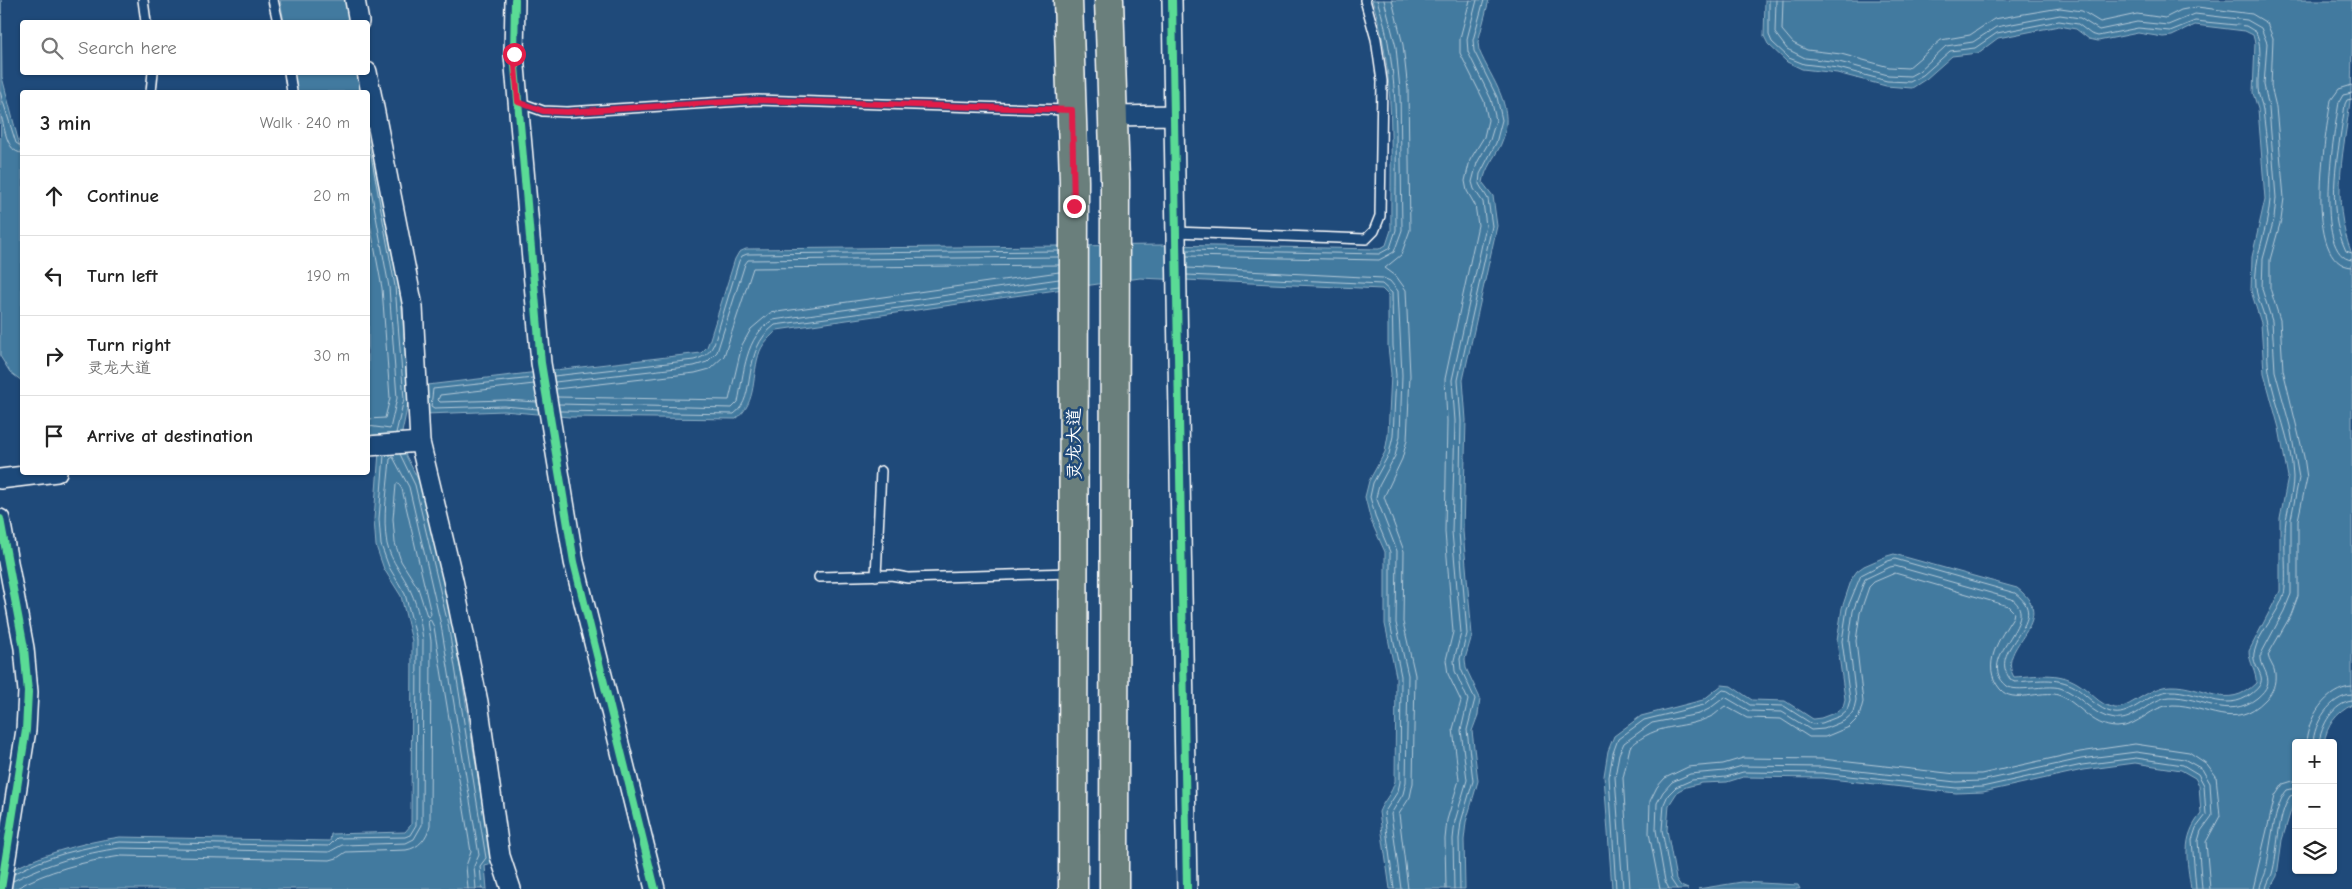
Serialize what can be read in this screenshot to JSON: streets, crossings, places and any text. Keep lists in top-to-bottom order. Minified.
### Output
{"streets":{"main road":["灵龙大道"]},"page":{"search":"Search here","heading":["3 min","Walk · 240 m"],"list":[["Continue","20 m"],["Turn left","190 m"],["Turn right","灵龙大道","30 m"],"Arrive at destination"],"map_buttons":["+","−"]}}
